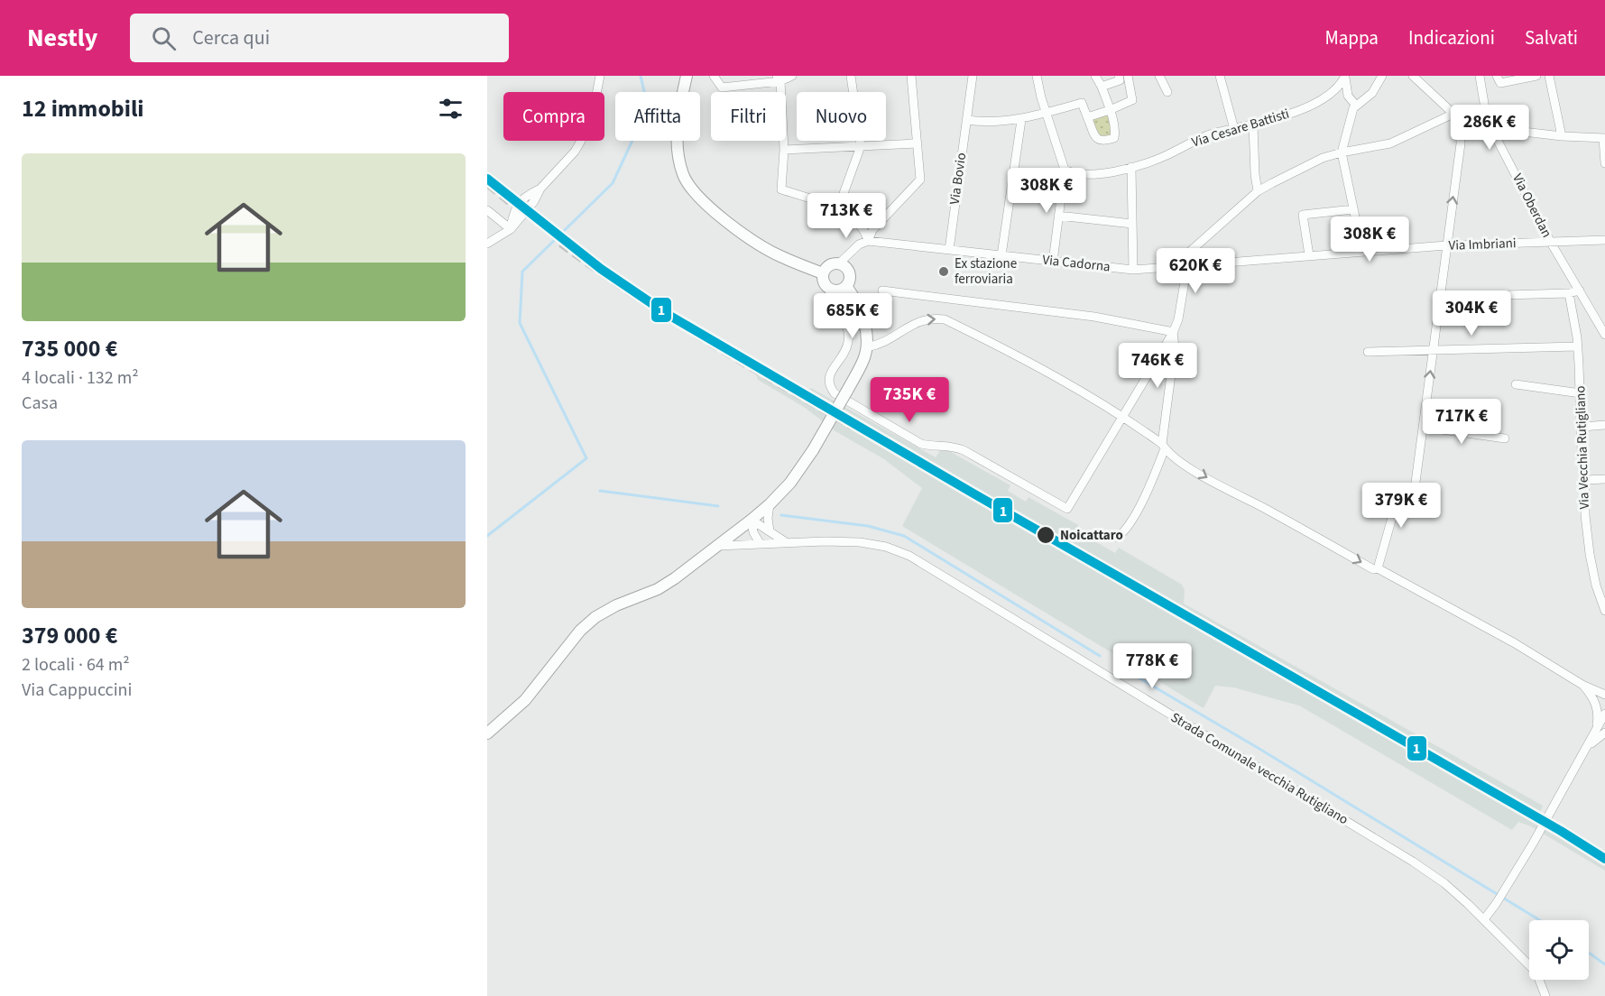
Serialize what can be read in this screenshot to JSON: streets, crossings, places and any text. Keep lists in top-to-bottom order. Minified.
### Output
{"streets":{"street":["Via Cesare Battisti","Via Bovio","Via Oberdan","Via Imbriani","Via Cadorna","Via Vecchia Rutigliano","Strada Comunale vecchia Rutigliano"]},"crossings":[["Via Bovio","Via Cadorna"],["Via Oberdan","Via Imbriani"],["Via Imbriani","Via Cadorna"]],"places":["Ex stazione ferroviaria","Noicattaro"],"lines":["transit line 1"],"page":{"header":"Nestly","search":"Cerca qui","nav":["Mappa","Indicazioni","Salvati"],"heading":"12 immobili","chip":["Compra","Affitta","Filtri","Nuovo"],"price":["286K €","308K €","713K €","308K €","620K €","304K €","685K €","746K €","735K €","717K €","379K €","778K €"],"list":[{"name":"735 000 €","note":"4 locali · 132 m² · Casa"},{"name":"379 000 €","note":"2 locali · 64 m² · Via Cappuccini"}]}}
